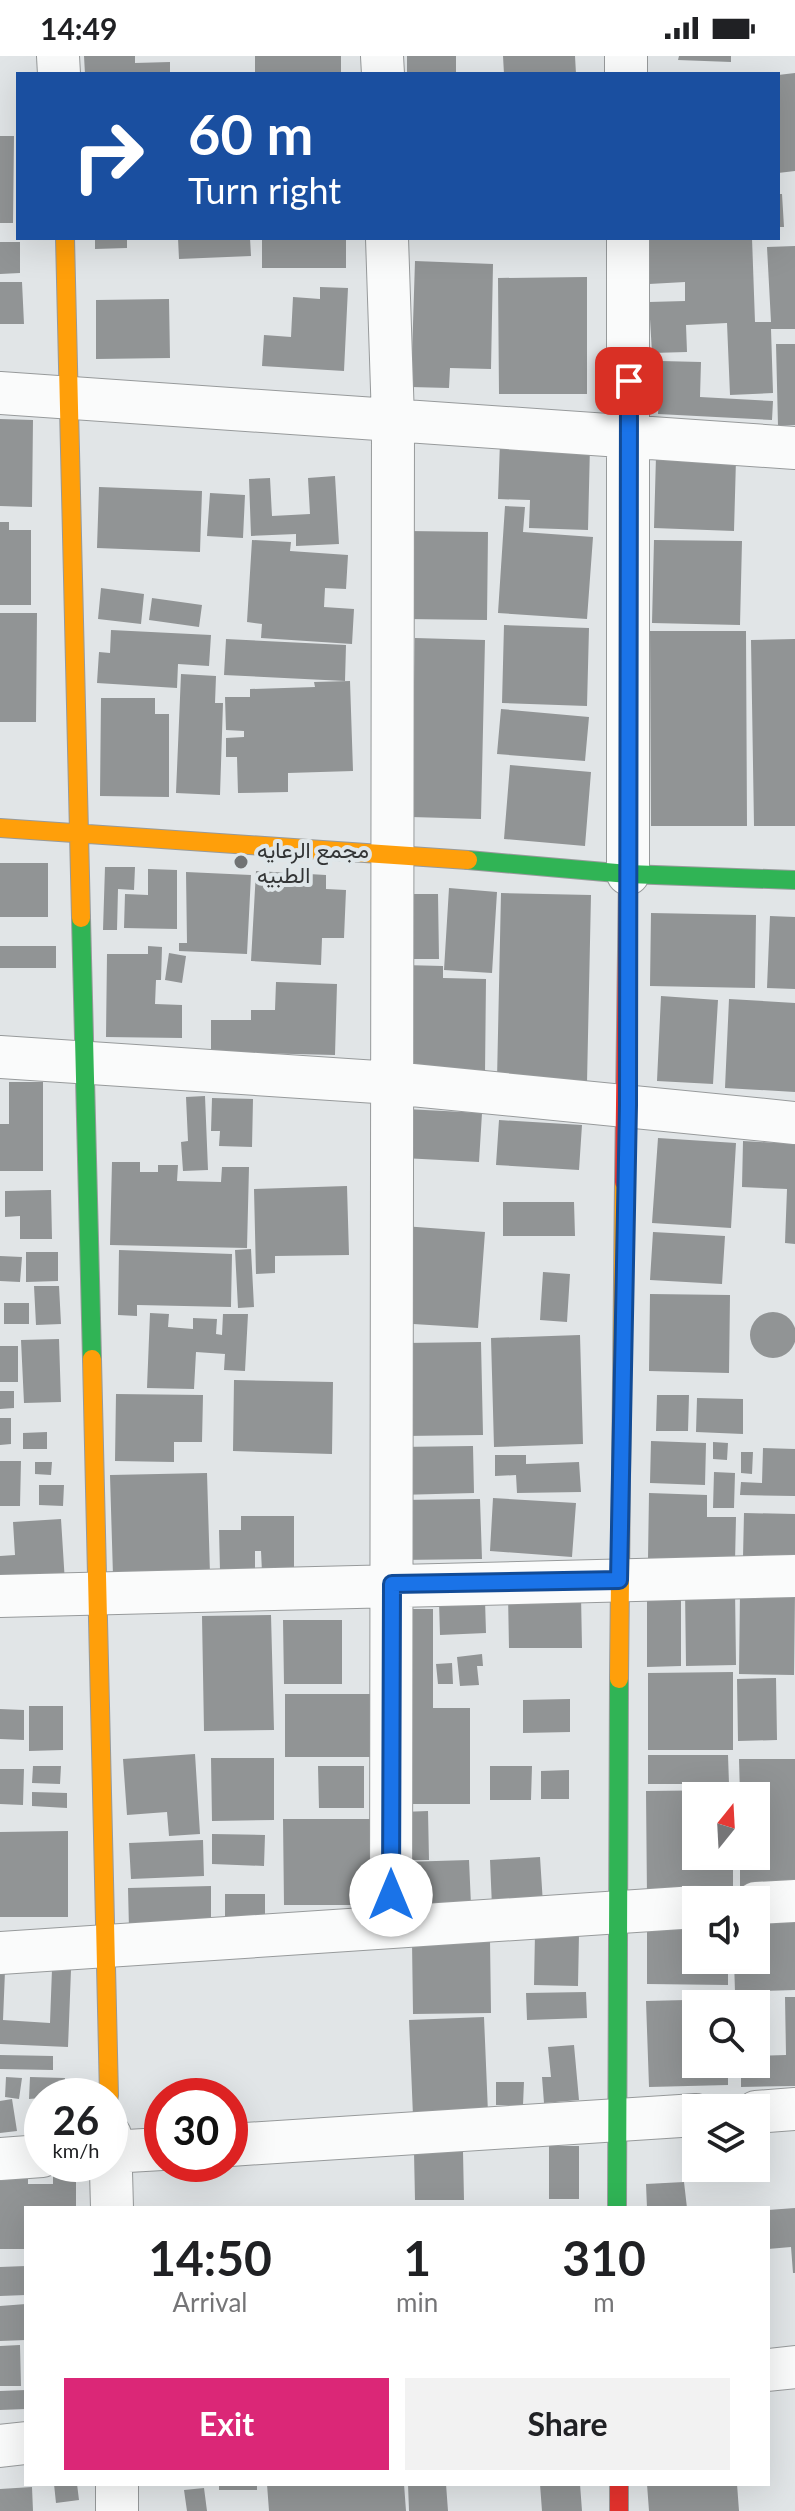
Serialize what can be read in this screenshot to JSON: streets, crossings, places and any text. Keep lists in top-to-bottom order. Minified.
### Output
{"places":["مجمع الرعايه الطبيه"],"north":"top","page":{"status":"14:49","turn":["60 m","Turn right"],"speed":"26 km/h","limit":"30","eta":["14:50","Arrival","1","min","310","m"],"buttons":["Exit","Share"]}}
